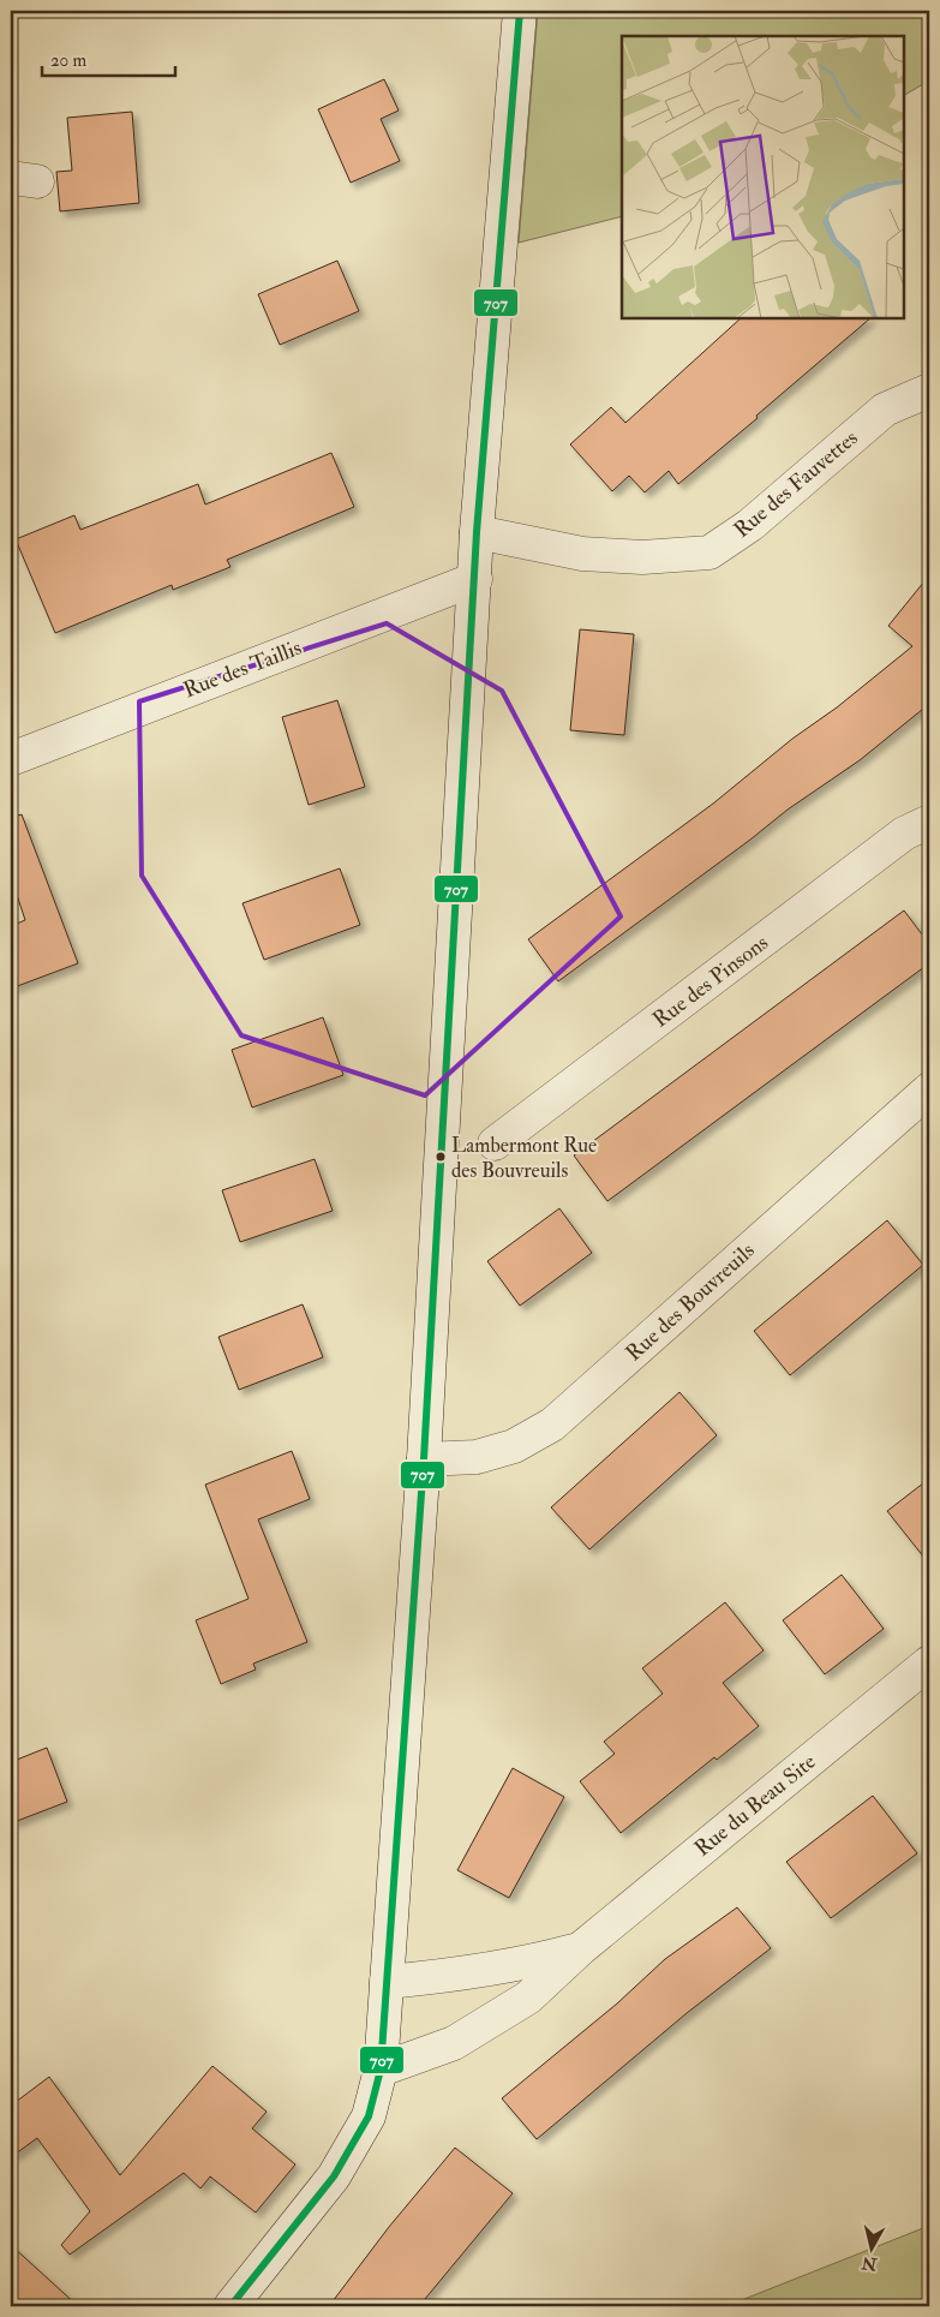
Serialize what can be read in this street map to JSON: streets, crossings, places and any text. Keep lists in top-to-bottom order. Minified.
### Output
{"streets":{"street":["Rue des Fauvettes","Rue des Taillis","Rue des Pinsons","Rue des Bouvreuils","Rue du Beau Site"]},"places":["Lambermont Rue des Bouvreuils"],"lines":["transit line 707"],"scale_bar":"20 m","north":"bottom"}
